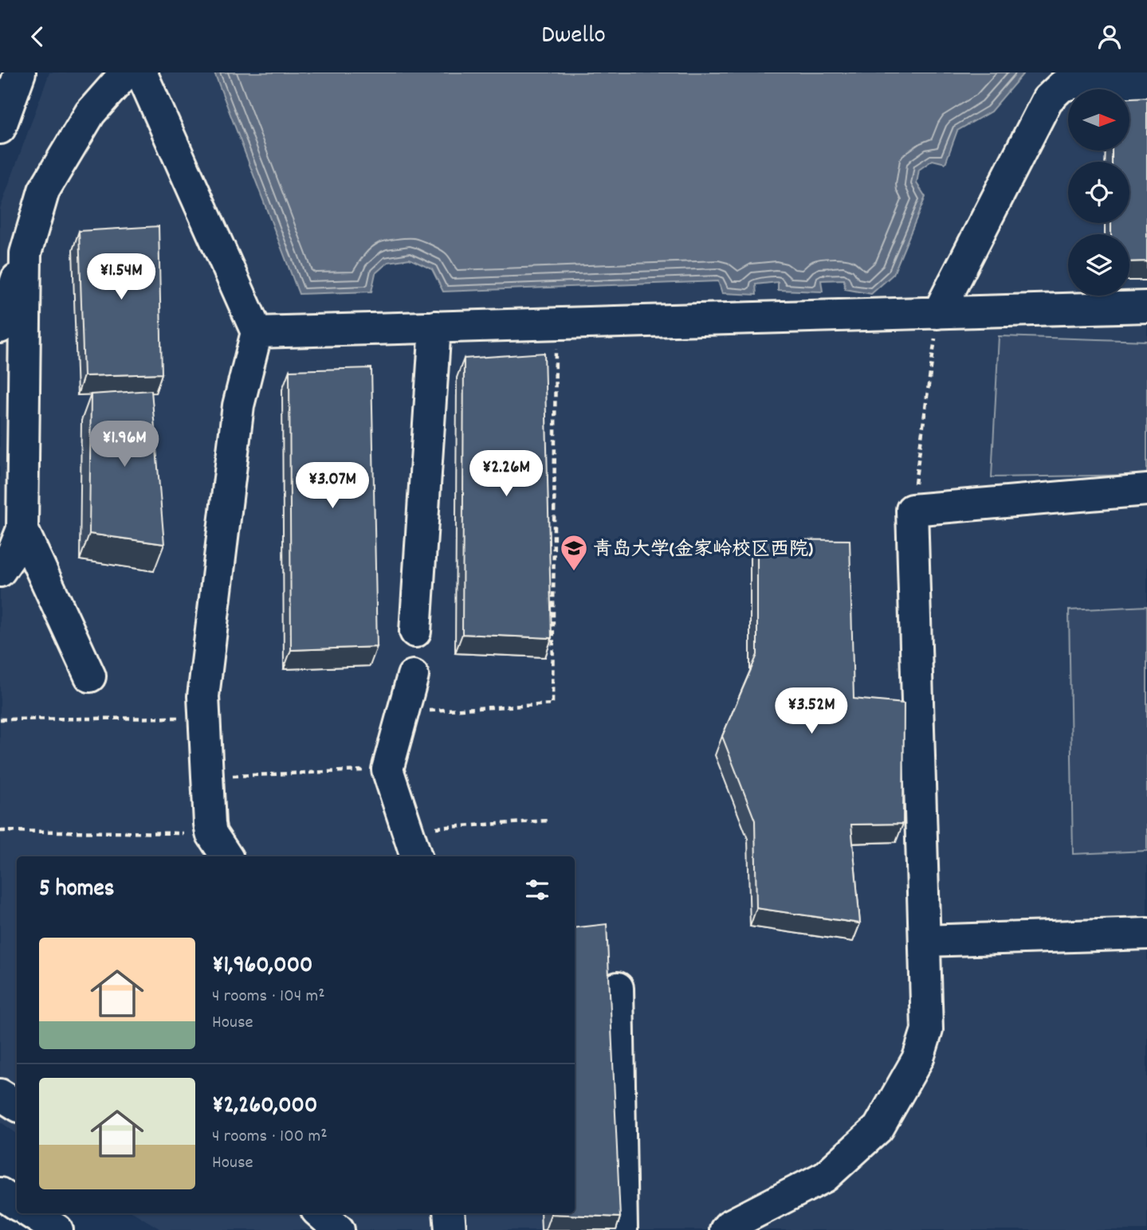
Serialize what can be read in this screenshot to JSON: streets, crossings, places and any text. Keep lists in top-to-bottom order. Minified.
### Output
{"places":{"school or university":["青岛大学(金家岭校区西院)"]},"north":"right","page":{"header":"Dwello","price":["¥1.54M","¥1.96M","¥2.26M","¥3.07M","¥3.52M"],"heading":"5 homes","list":[{"name":"¥1,960,000","note":"4 rooms · 104 m² · House"},{"name":"¥2,260,000","note":"4 rooms · 100 m² · House"}]}}
